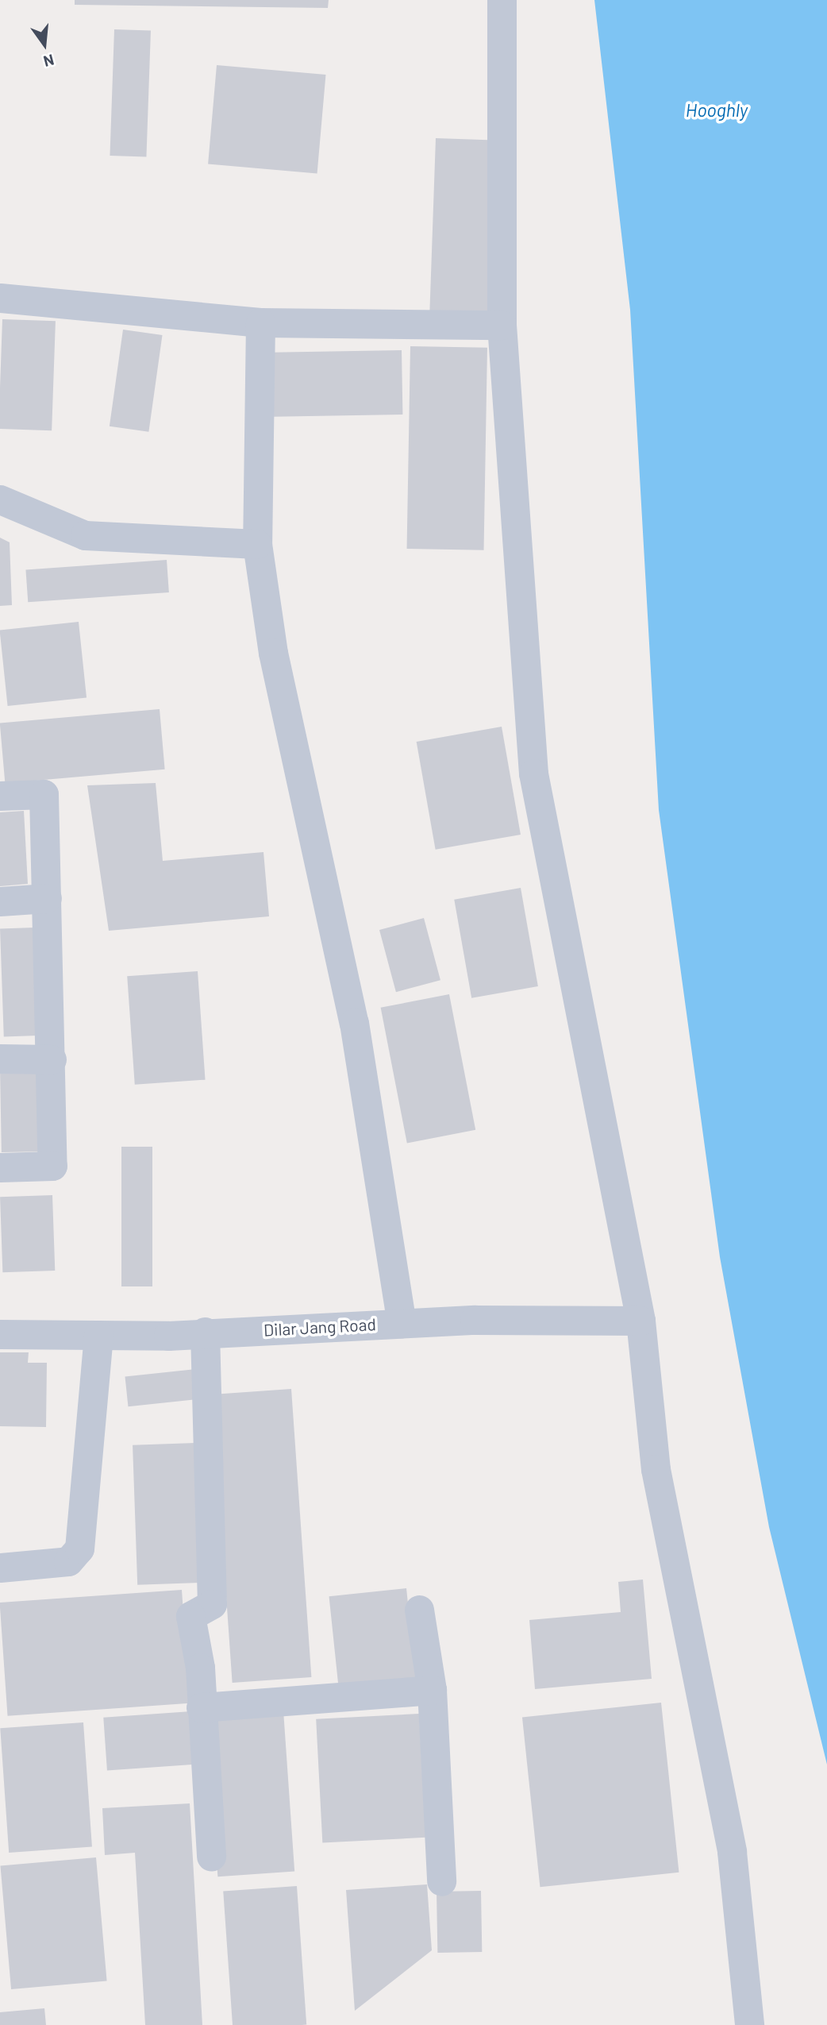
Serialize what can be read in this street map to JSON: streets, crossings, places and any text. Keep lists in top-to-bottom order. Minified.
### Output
{"streets":{"street":["Dilar Jang Road"]},"water":["Hooghly"],"north":"bottom"}
